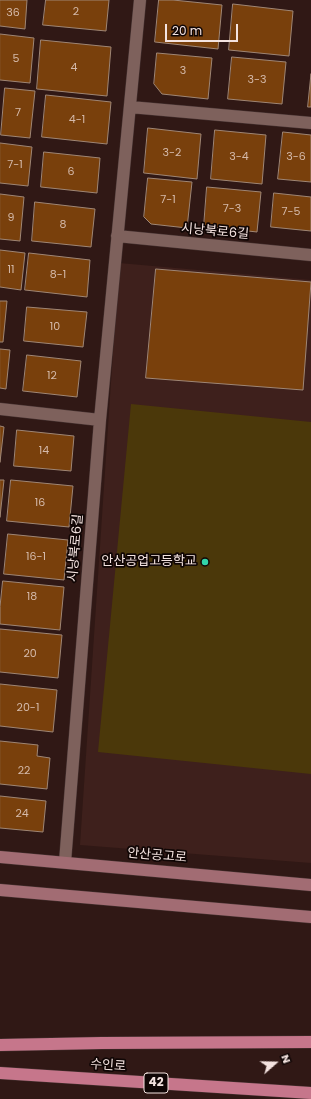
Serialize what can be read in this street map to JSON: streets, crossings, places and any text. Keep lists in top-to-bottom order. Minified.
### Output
{"streets":{"main road":["수인로","42"],"street":["시낭북로6길","안산공고로"]},"crossings":[["시낭북로6길","안산공고로"]],"places":["안산공업고등학교"],"house_numbers":["2","36","5","4","3","3-3","7","4-1","3-2","3-4","3-6","7-1","6","7-1","7-3","7-5","9","8","11","8-1","10","12","14","16","16-1","18","20","20-1","22","24"],"scale_bar":"20 m","north":"right"}
